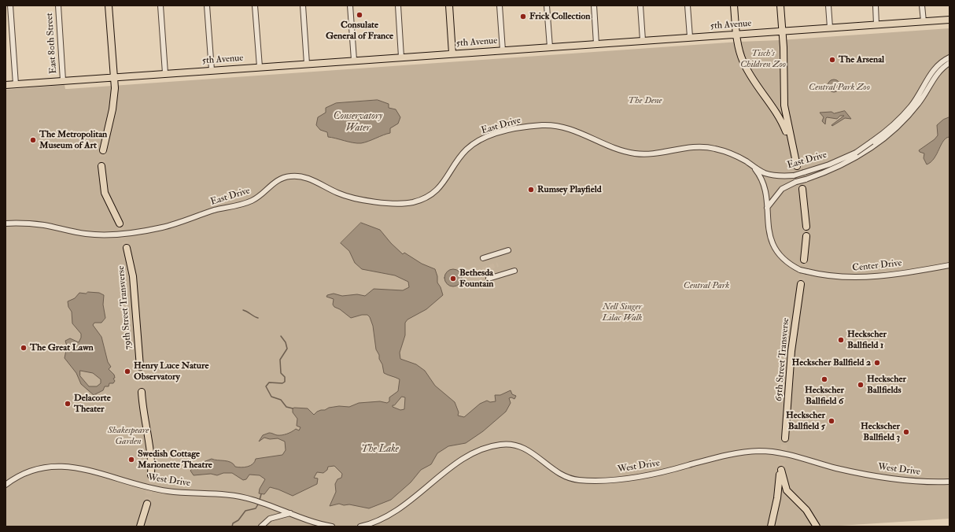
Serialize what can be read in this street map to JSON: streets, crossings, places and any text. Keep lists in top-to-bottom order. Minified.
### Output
{"streets":{"main road":["5th Avenue","79th Street Transverse","65th Street Transverse"],"street":["East 80th Street","East Drive","Center Drive","West Drive"]},"crossings":[["5th Avenue","East 80th Street"]],"water":["Conservatory Water","The Lake"],"parks":["Tisch's Children Zoo","Central Park Zoo","The Dene","Central Park","Nell Singer Lilac Walk","Shakespeare Garden"],"places":["Consulate General of France","Frick Collection","The Arsenal","The Metropolitan Museum of Art","Rumsey Playfield","Bethesda Fountain","Heckscher Ballfield 1","The Great Lawn","Heckscher Ballfield 2","Henry Luce Nature Observatory","Heckscher Ballfield 6","Heckscher Ballfields","Delacorte Theater","Heckscher Ballfield 5","Heckscher Ballfield 3","Swedish Cottage Marionette Theatre"]}
